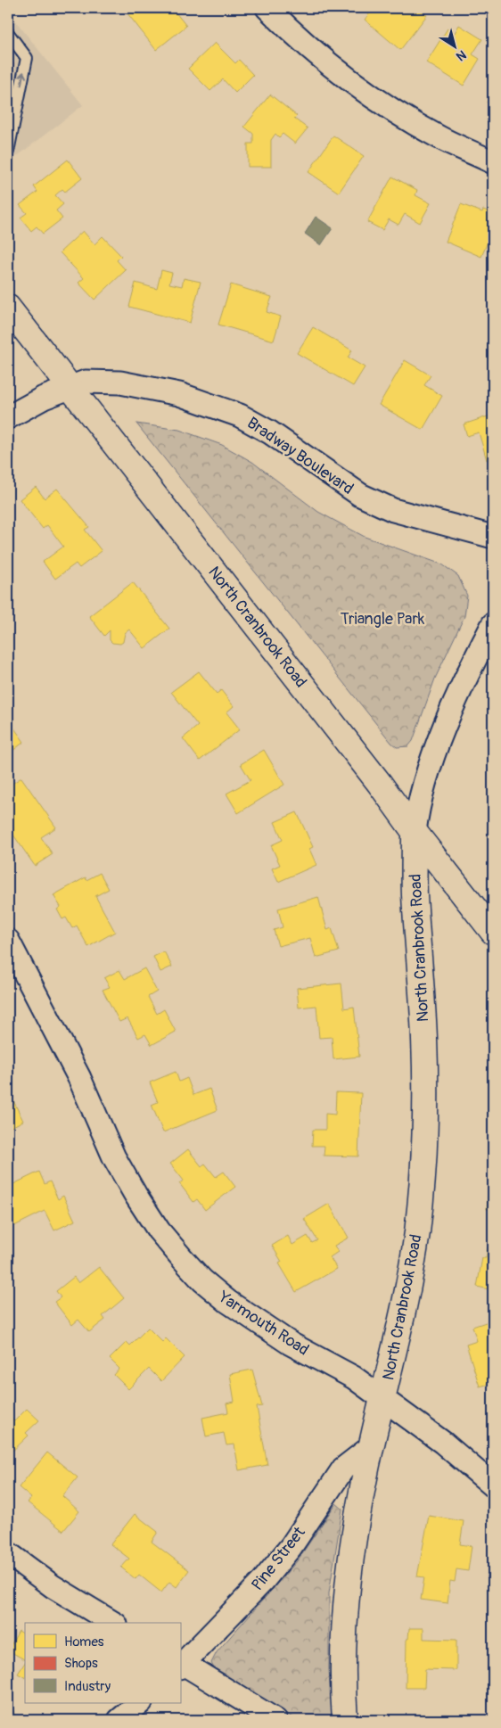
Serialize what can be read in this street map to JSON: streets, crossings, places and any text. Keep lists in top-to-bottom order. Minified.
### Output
{"streets":{"street":["Bradway Boulevard","North Cranbrook Road","Yarmouth Road","Pine Street"]},"crossings":[["Bradway Boulevard","North Cranbrook Road"],["North Cranbrook Road","Yarmouth Road"],["North Cranbrook Road","Pine Street"]],"parks":["Triangle Park"],"legend":["Homes","Shops","Industry"],"north":"bottom right"}
